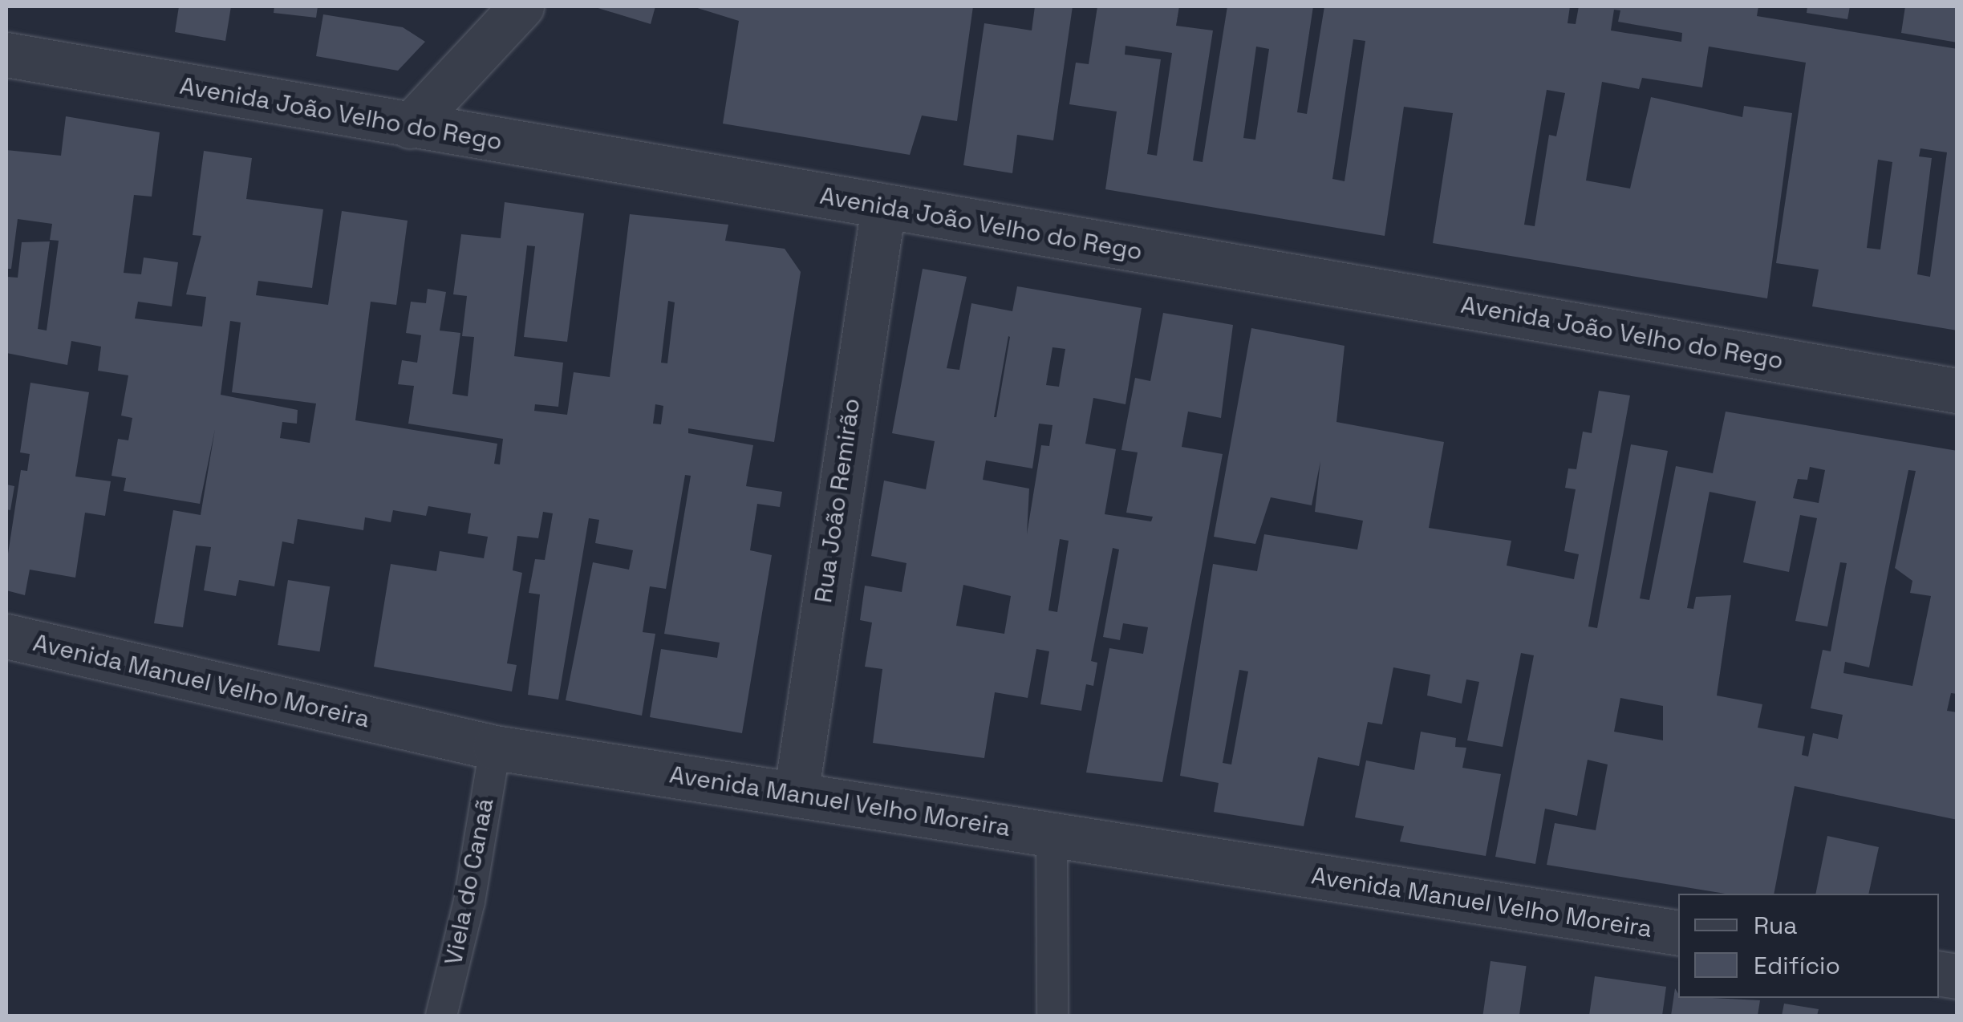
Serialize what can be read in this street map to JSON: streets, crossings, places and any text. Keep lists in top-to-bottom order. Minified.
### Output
{"streets":{"street":["Avenida João Velho do Rego","Rua João Remirão","Avenida Manuel Velho Moreira"],"lane":["Viela do Canaã"]},"crossings":[["Avenida João Velho do Rego","Rua João Remirão"],["Rua João Remirão","Avenida Manuel Velho Moreira"],["Avenida Manuel Velho Moreira","Viela do Canaã"]],"legend":["Rua","Edifício"]}
